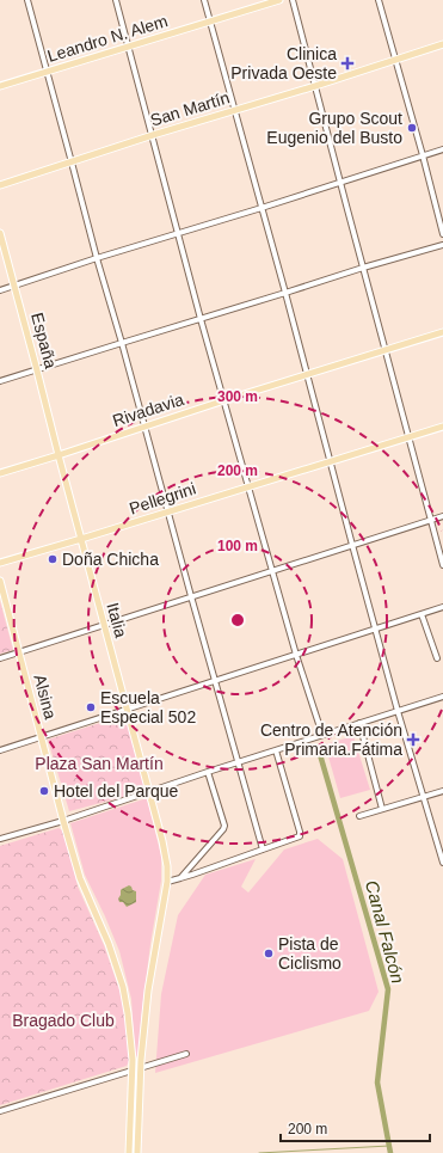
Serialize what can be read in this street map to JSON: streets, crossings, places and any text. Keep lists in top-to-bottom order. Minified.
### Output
{"streets":{"main road":["Leandro N. Alem","San Martín","España","Rivadavia","Pellegrini","Italia","Alsina"]},"crossings":[["España","Rivadavia"],["España","Italia"],["Rivadavia","Italia"],["Pellegrini","Italia"]],"water":["Canal Falcón"],"parks":["Plaza San Martín","Bragado Club"],"places":{"health":["Clinica Privada Oeste","Centro de Atención Primaria.Fátima"],"other":["Grupo Scout Eugenio del Busto","Doña Chicha","Escuela Especial 502","Hotel del Parque","Pista de Ciclismo"]},"scale_bar":"200 m","rings":["300 m","200 m","100 m"]}
